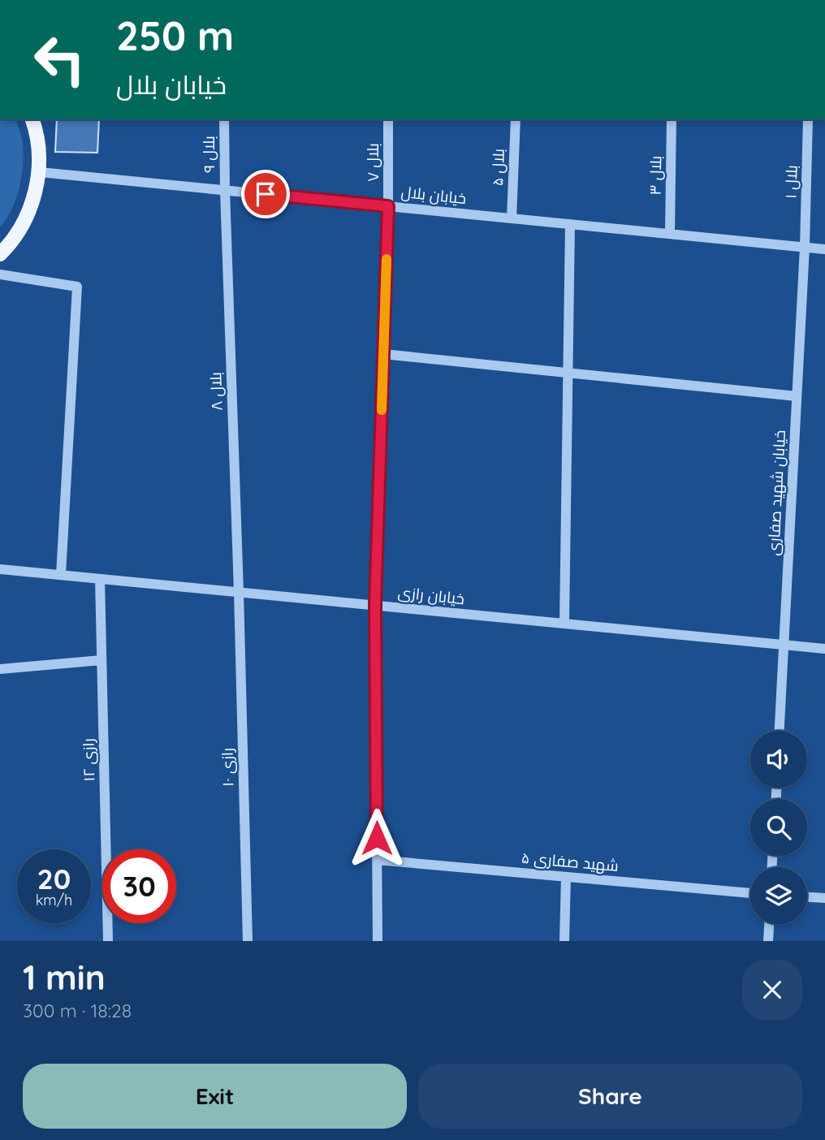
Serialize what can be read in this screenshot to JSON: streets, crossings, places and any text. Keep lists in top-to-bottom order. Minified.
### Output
{"streets":{"street":["بلال ۹","بلال ۷","بلال ۵","بلال ۳","بلال ۱","خیابان بلال","بلال ۸","خیابان شهید صفاری","خیابان رازی","رازی ۱۲","رازی ۱۰","شهید صفاری ۵"]},"crossings":[["بلال ۹","خیابان بلال"],["بلال ۹","بلال ۸"],["بلال ۷","خیابان بلال"],["بلال ۷","خیابان رازی"],["بلال ۷","شهید صفاری ۵"],["بلال ۵","خیابان بلال"],["بلال ۳","خیابان بلال"],["بلال ۱","خیابان بلال"],["بلال ۱","خیابان شهید صفاری"],["خیابان بلال","بلال ۸"],["خیابان بلال","خیابان شهید صفاری"],["بلال ۸","خیابان رازی"],["بلال ۸","رازی ۱۰"],["خیابان شهید صفاری","خیابان رازی"],["خیابان رازی","رازی ۱۲"],["خیابان رازی","رازی ۱۰"]],"page":{"turn":["250 m","خیابان بلال"],"speed":"20 km/h","limit":"30","heading":["1 min","300 m · 18:28"],"buttons":["Exit","Share"]}}
